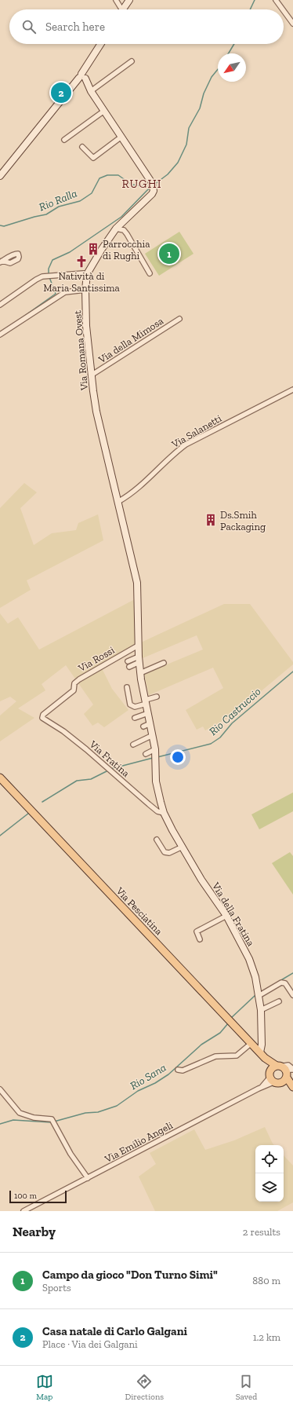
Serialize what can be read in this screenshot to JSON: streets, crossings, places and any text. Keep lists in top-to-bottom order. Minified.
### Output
{"streets":{"main road":["Via Pesciatina"],"street":["Via della Mimosa","Via Romana Ovest","Via Salanetti","Via Rossi","Via Fratina","Via della Fratina","Via Emilio Angeli"]},"crossings":[["Via della Mimosa","Via Romana Ovest"],["Via Romana Ovest","Via Salanetti"],["Via Romana Ovest","Via Rossi"],["Via Romana Ovest","Via Fratina"],["Via Romana Ovest","Via della Fratina"],["Via Rossi","Via Fratina"],["Via Fratina","Via della Fratina"],["Via Pesciatina","Via della Fratina"],["Via Pesciatina","Via Emilio Angeli"]],"districts":["RUGHI"],"water":["Rio Ralla","Rio Castruccio","Rio Sana"],"places":{"building":["Parrocchia di Rughi","Ds.Smih Packaging"],"church":["Natività di Maria Santissima"]},"scale_bar":"100 m","north":"bottom left","page":{"search":"Search here","pins":["2","1"],"scale":"100 m","heading":["Nearby","2 results"],"list":[{"mark":"1","name":"Campo da gioco \"Don Turno Simi\"","note":"Sports","value":"880 m"},{"mark":"2","name":"Casa natale di Carlo Galgani","note":"Place · Via dei Galgani","value":"1.2 km"}],"nav":["Map","Directions","Saved"]}}
